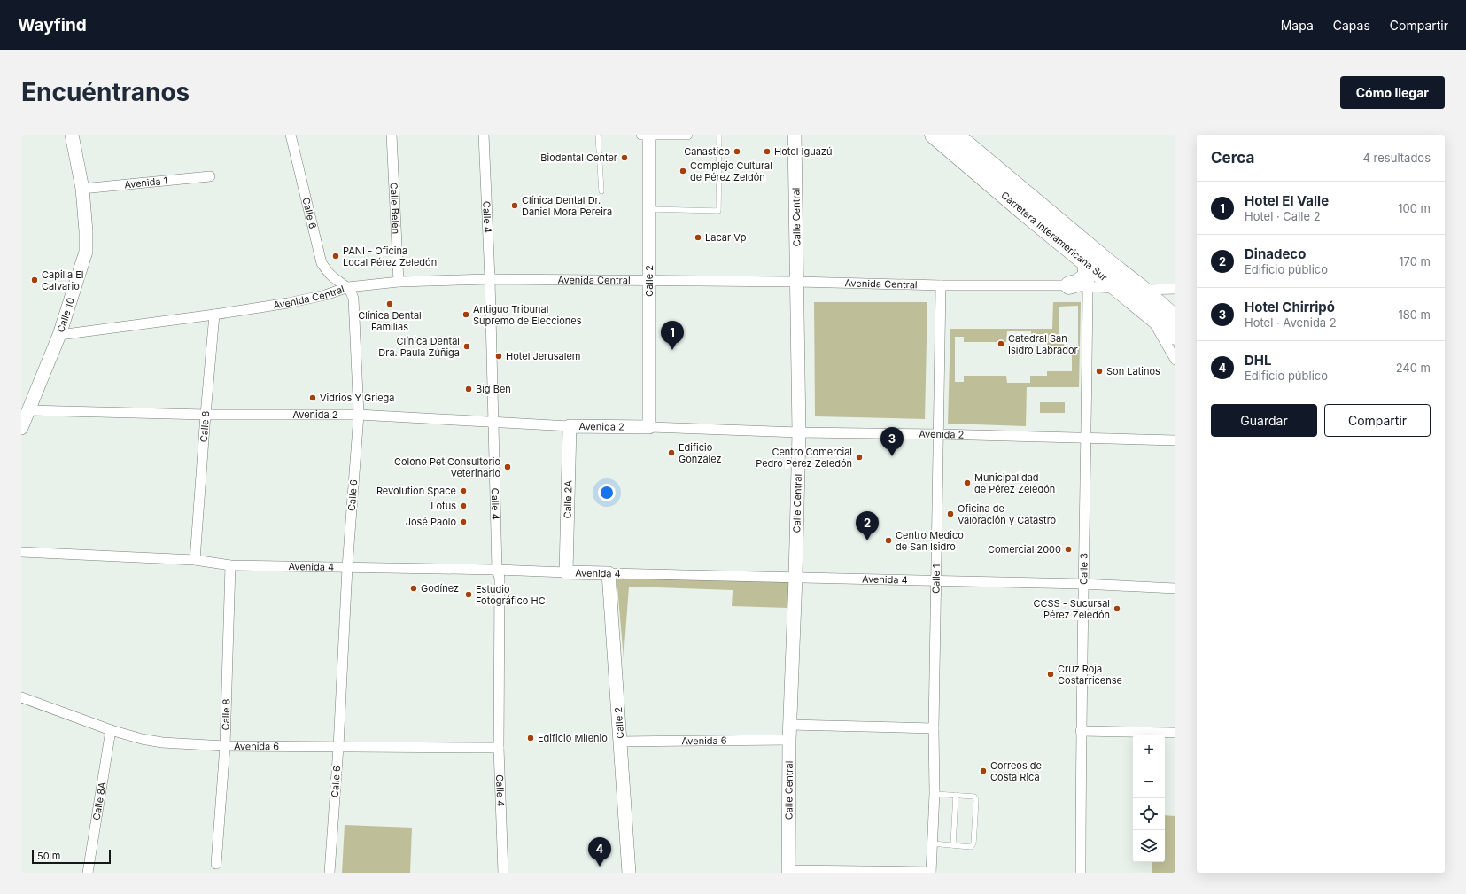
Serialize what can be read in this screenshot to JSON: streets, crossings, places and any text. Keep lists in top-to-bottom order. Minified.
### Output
{"streets":{"highway":["Carretera Interamericana Sur"],"main road":["Calle Central","Calle 2","Calle 10","Avenida 2","Calle 2A","Avenida 4"],"street":["Avenida 1","Calle Belén","Calle 6","Calle 4","Avenida Central","Calle 8","Calle 3","Calle 1","Avenida 6","Calle 8A"]},"crossings":[["Avenida 1","Calle 10"],["Calle Belén","Avenida Central"],["Calle 6","Avenida Central"],["Calle 6","Avenida 2"],["Calle 6","Avenida 4"],["Calle 6","Avenida 6"],["Calle 4","Avenida Central"],["Calle 4","Avenida 2"],["Calle 4","Avenida 4"],["Calle 4","Avenida 6"],["Calle Central","Avenida Central"],["Calle Central","Avenida 2"],["Calle Central","Avenida 4"],["Calle Central","Avenida 6"],["Carretera Interamericana Sur","Avenida Central"],["Avenida Central","Calle 2"],["Avenida Central","Calle 10"],["Avenida Central","Calle 8"],["Avenida Central","Calle 3"],["Avenida Central","Calle 1"],["Calle 2","Avenida 2"],["Calle 2","Avenida 4"],["Calle 2","Avenida 6"],["Calle 10","Avenida 2"],["Avenida 2","Calle 8"],["Avenida 2","Calle 2A"],["Avenida 2","Calle 3"],["Avenida 2","Calle 1"],["Calle 8","Avenida 4"],["Calle 8","Avenida 6"],["Calle 2A","Avenida 4"],["Avenida 4","Calle 3"],["Avenida 4","Calle 1"],["Avenida 6","Calle 8A"]],"places":["Canastico","Hotel Iguazú","Biodental Center","Complejo Cultural de Pérez Zeldón","Clínica Dental Dr. Daniel Mora Pereira","Lacar Vp","PANI - Oficina Local Pérez Zeledón","Capilla El Calvario","Clínica Dental Familias","Antiguo Tribunal Supremo de Elecciones","Catedral San Isidro Labrador","Clínica Dental Dra. Paula Zúñiga","Hotel Jerusalem","Son Latinos","Big Ben","Vidrios Y Griega","Edificio González","Centro Comercial Pedro Pérez Zeledón","Colono Pet Consultorio Veterinario","Municipalidad de Pérez Zeledón","Revolution Space","Lotus","Oficina de Valoración y Catastro","José Paolo","Centro Medico de San Isidro","Comercial 2000","Godínez","Estudio Fotográfico HC","CCSS - Sucursal Pérez Zeledón","Cruz Roja Costarricense","Edificio Milenio","Correos de Costa Rica"],"scale_bar":"50 m","page":{"header":"Wayfind","nav":["Mapa","Capas","Compartir"],"buttons":["Cómo llegar",["Guardar","Compartir"]],"title":"Encuéntranos","heading":["Cerca","4 resultados"],"list":[{"mark":"1","name":"Hotel El Valle","note":"Hotel · Calle 2","value":"100 m"},{"mark":"2","name":"Dinadeco","note":"Edificio público","value":"170 m"},{"mark":"3","name":"Hotel Chirripó","note":"Hotel · Avenida 2","value":"180 m"},{"mark":"4","name":"DHL","note":"Edificio público","value":"240 m"}],"pins":["1","3","2","4"],"map_buttons":["+","−"],"scale":"50 m"}}
